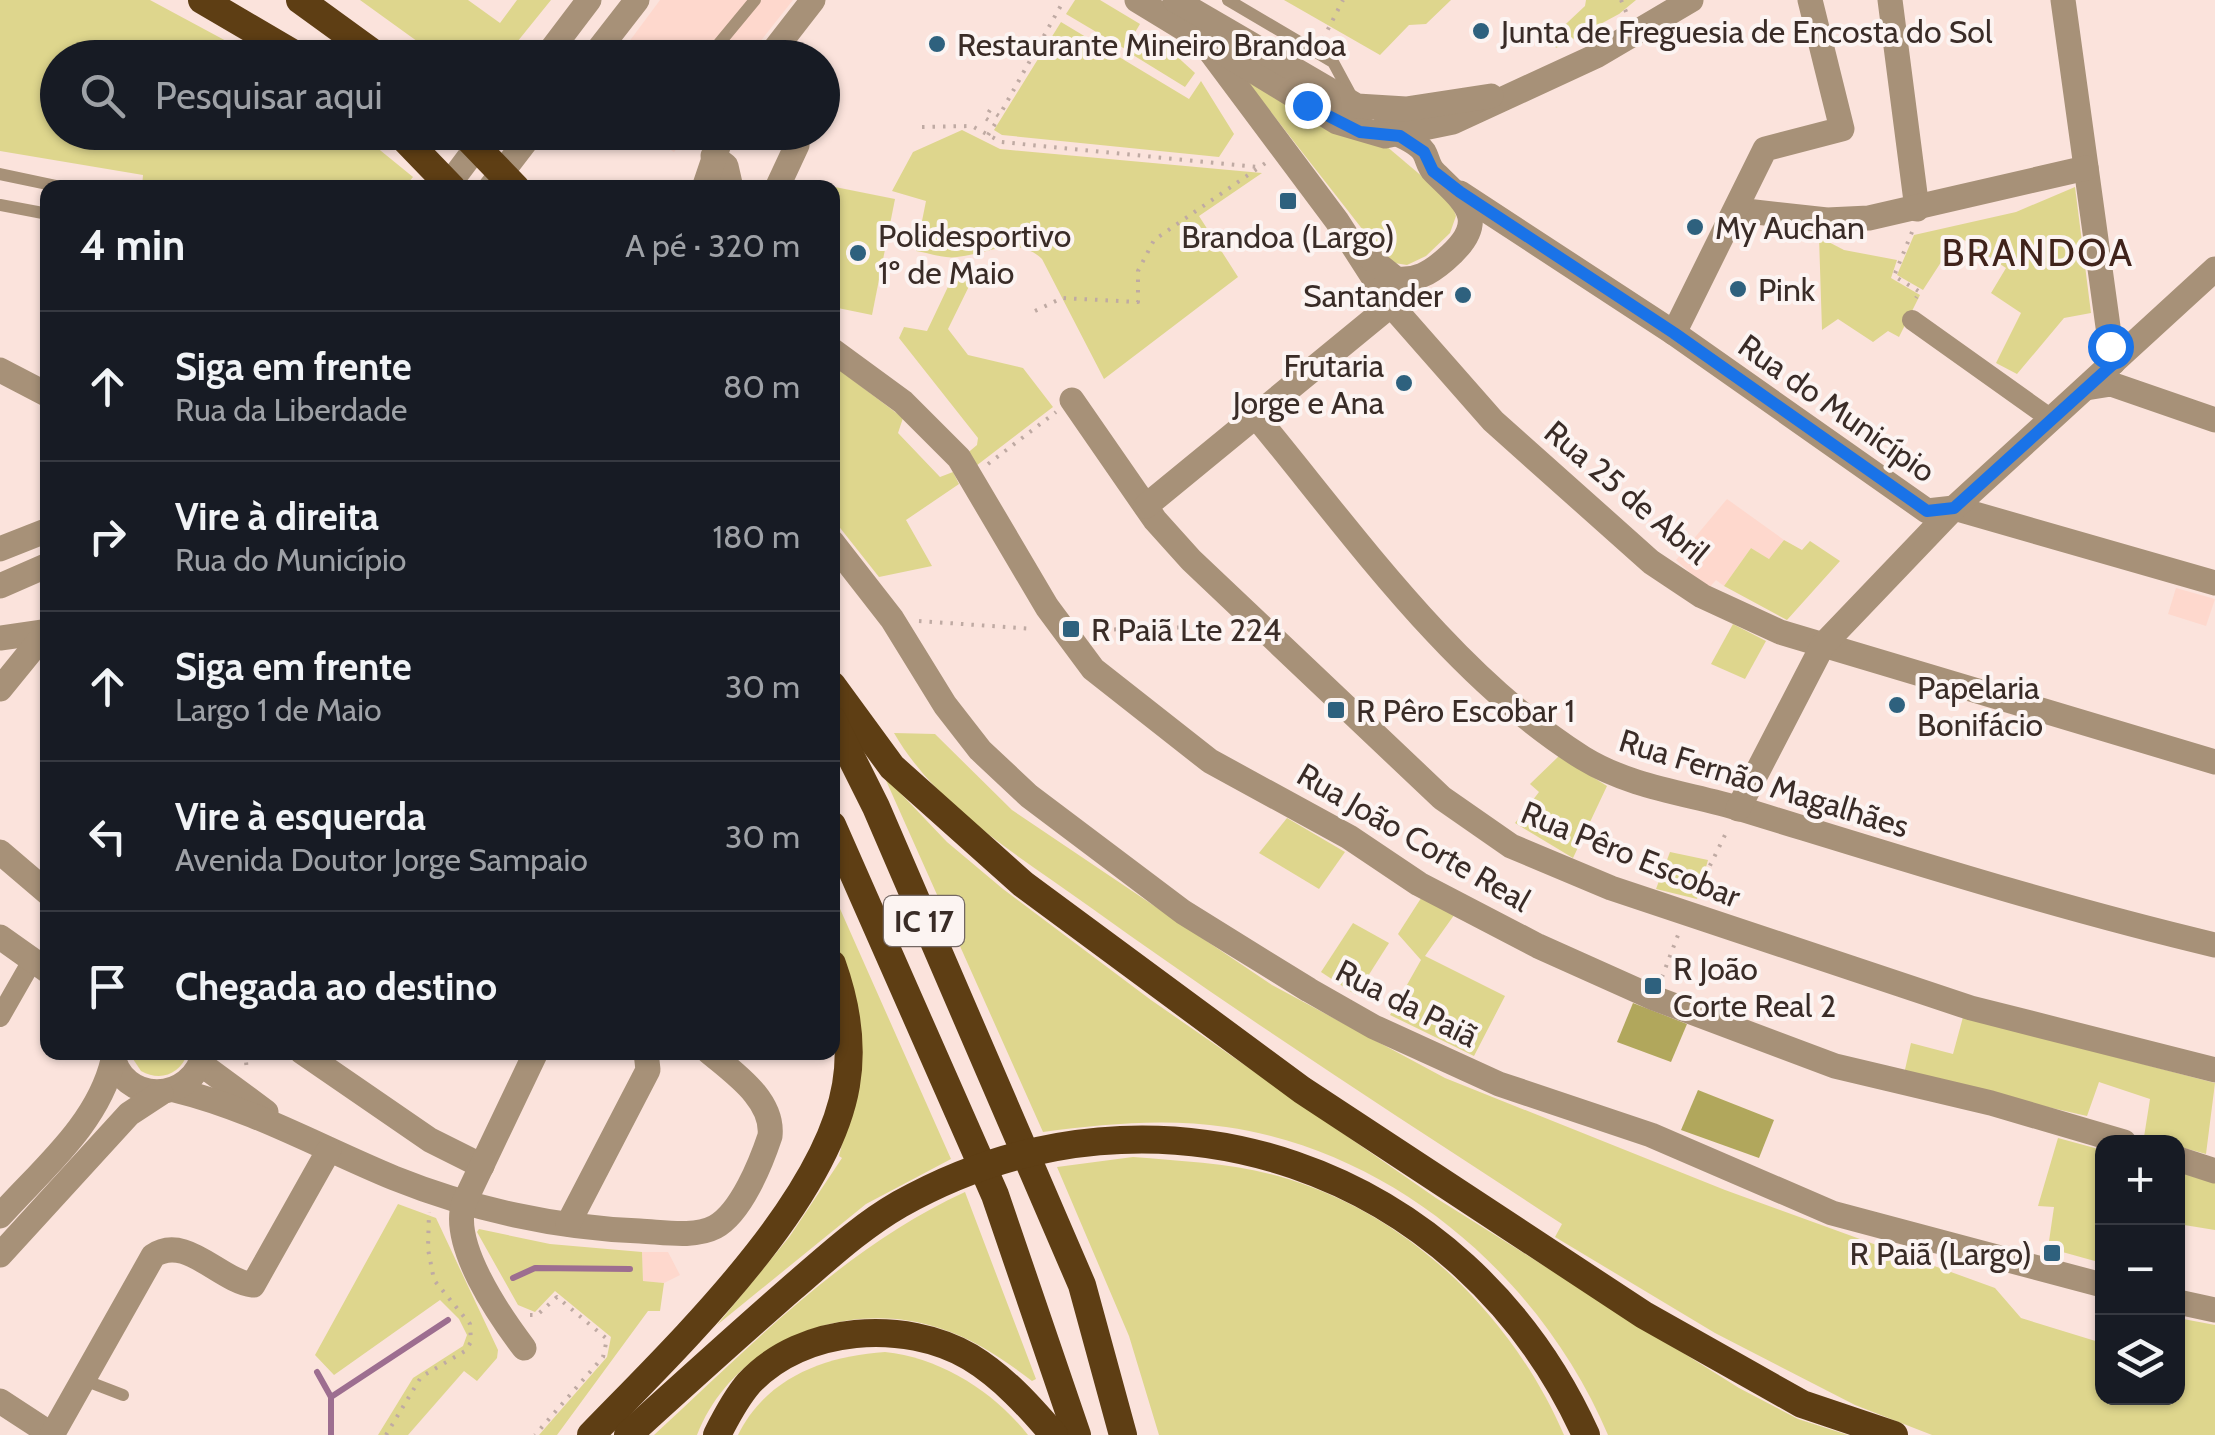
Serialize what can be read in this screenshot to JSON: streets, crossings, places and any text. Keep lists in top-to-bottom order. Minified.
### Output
{"streets":{"highway":["IC 17"],"street":["Rua do Município","Rua 25 de Abril","Rua Fernão Magalhães","Rua João Corte Real","Rua Pêro Escobar","Rua da Paiã"]},"districts":["BRANDOA"],"places":{"other":["Junta de Freguesia de Encosta do Sol","Restaurante Mineiro Brandoa","My Auchan","Polidesportivo 1º de Maio","Pink","Santander","Frutaria Jorge e Ana","Papelaria Bonifácio"],"transit":["Brandoa (Largo)","R Paiã Lte 224","R Pêro Escobar 1","R João Corte Real 2","R Paiã (Largo)"]},"page":{"search":"Pesquisar aqui","heading":["4 min","A pé · 320 m"],"list":[["Siga em frente","Rua da Liberdade","80 m"],["Vire à direita","Rua do Município","180 m"],["Siga em frente","Largo 1 de Maio","30 m"],["Vire à esquerda","Avenida Doutor Jorge Sampaio","30 m"],"Chegada ao destino"],"map_buttons":["+","−"]}}
